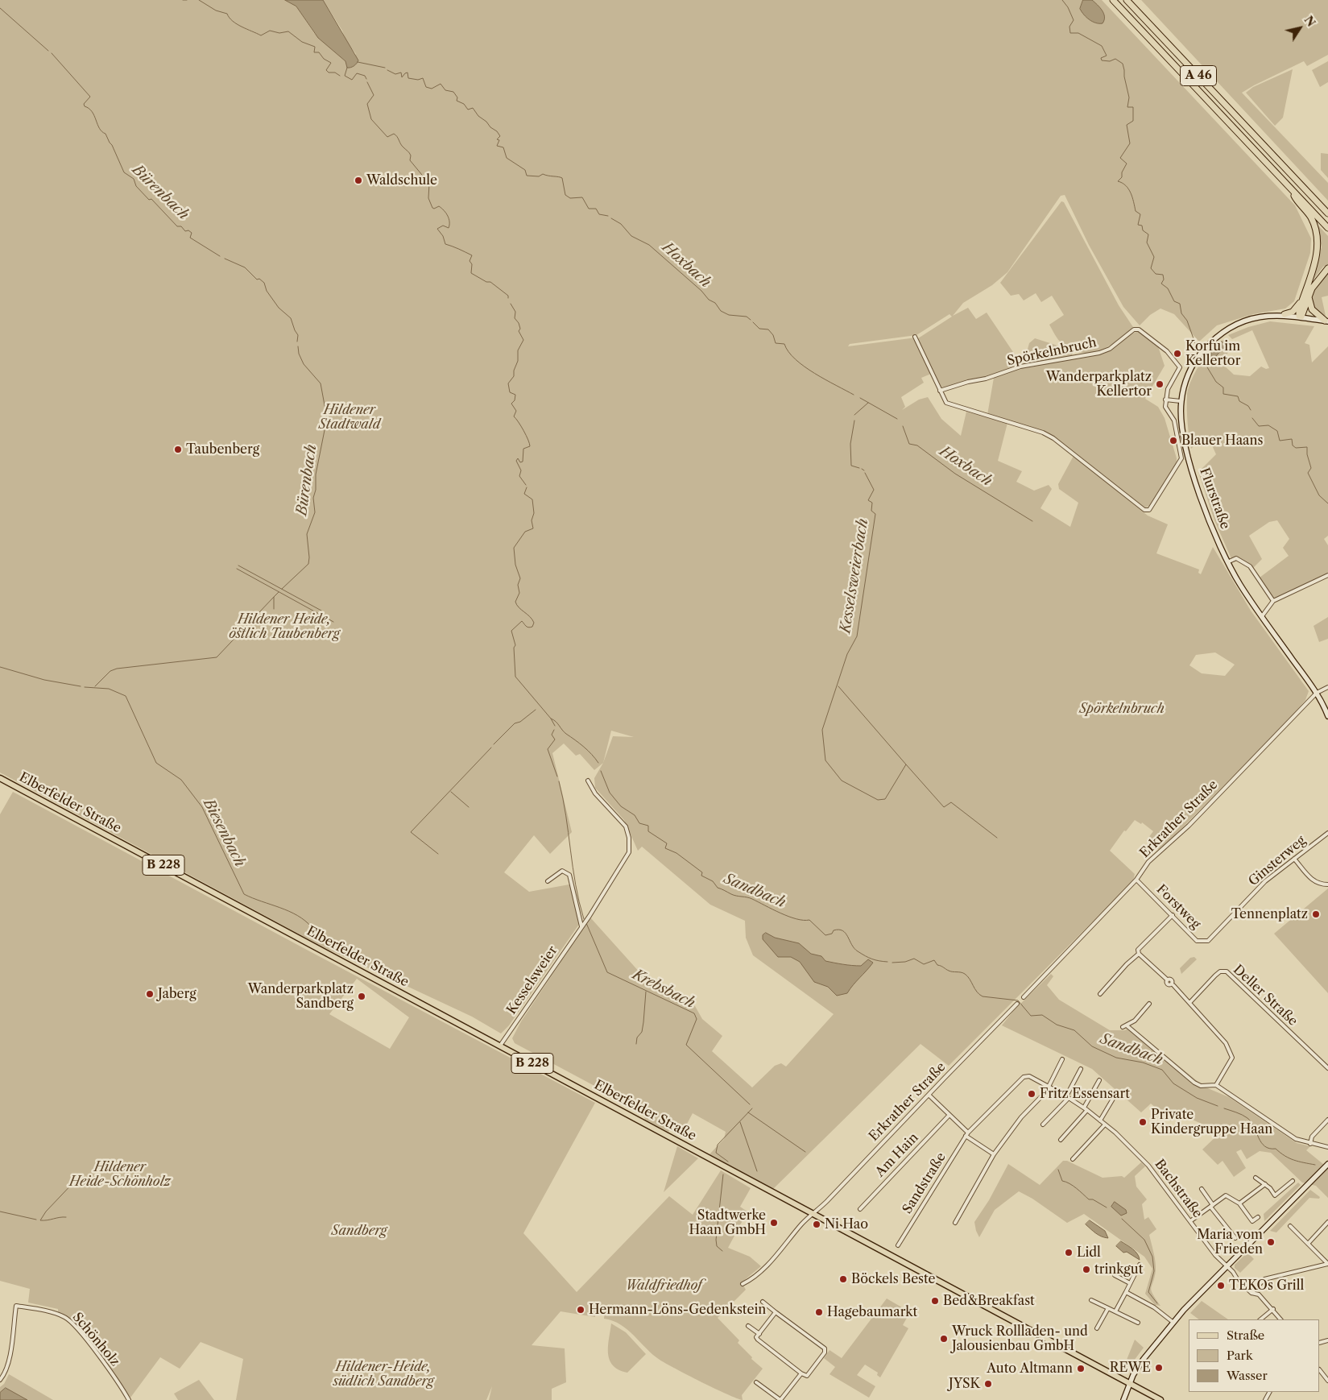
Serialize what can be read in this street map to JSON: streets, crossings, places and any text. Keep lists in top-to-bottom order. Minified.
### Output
{"streets":{"highway":["A 46"],"main road":["Flurstraße","Elberfelder Straße","B 228"],"street":["Spörkelnbruch","Erkrather Straße","Ginsterweg","Forstweg","Kesselsweier","Deller Straße","Am Hain","Sandstraße","Bachstraße","Schönholz"]},"crossings":[["Flurstraße","Erkrather Straße"],["Elberfelder Straße","Erkrather Straße"],["Elberfelder Straße","B 228"],["Elberfelder Straße","Kesselsweier"],["Erkrather Straße","B 228"],["Erkrather Straße","Forstweg"],["Ginsterweg","Forstweg"],["Sandstraße","Bachstraße"]],"water":["Bürenbach","Hoxbach","Kesselsweierbach","Biesenbach","Sandbach","Krebsbach"],"parks":["Hildener Stadtwald","Hildener Heide, östlich Taubenberg","Spörkelnbruch","Hildener Heide-Schönholz","Sandberg","Waldfriedhof","Hildener-Heide, südlich Sandberg"],"places":["Waldschule","Korfu im Kellertor","Wanderparkplatz Kellertor","Blauer Haans","Taubenberg","Tennenplatz","Jaberg","Wanderparkplatz Sandberg","Fritz Essensart","Private Kindergruppe Haan","Stadtwerke Haan GmbH","Ni Hao","Maria vom Frieden","Lidl","trinkgut","Böckels Beste","TEKOs Grill","Bed&Breakfast","Hermann-Löns-Gedenkstein","Hagebaumarkt","Wruck Rollladen- und Jalousienbau GmbH","REWE","Auto Altmann","JYSK"],"legend":["Straße","Park","Wasser"],"north":"top right"}
